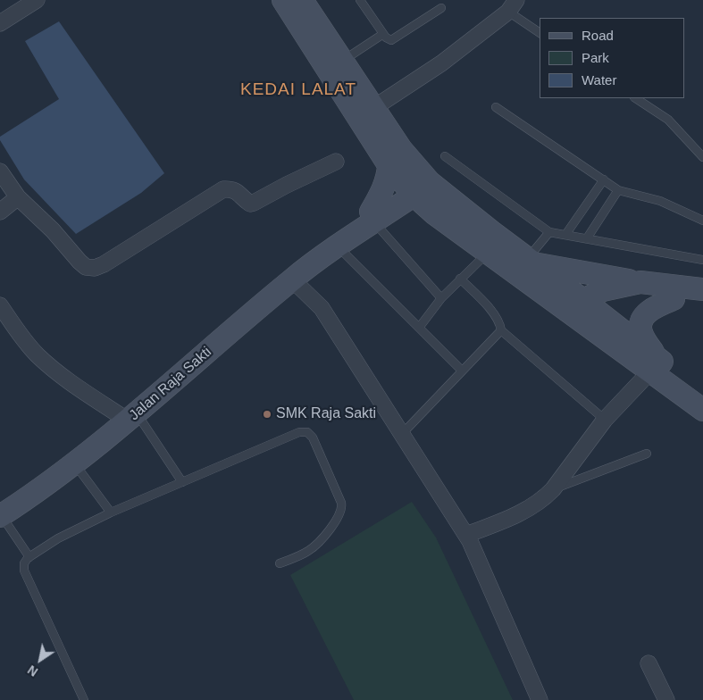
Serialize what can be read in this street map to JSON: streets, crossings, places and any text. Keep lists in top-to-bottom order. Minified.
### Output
{"streets":{"main road":["Jalan Raja Sakti"]},"districts":["KEDAI LALAT"],"places":["SMK Raja Sakti"],"legend":["Road","Park","Water"],"north":"bottom left"}
